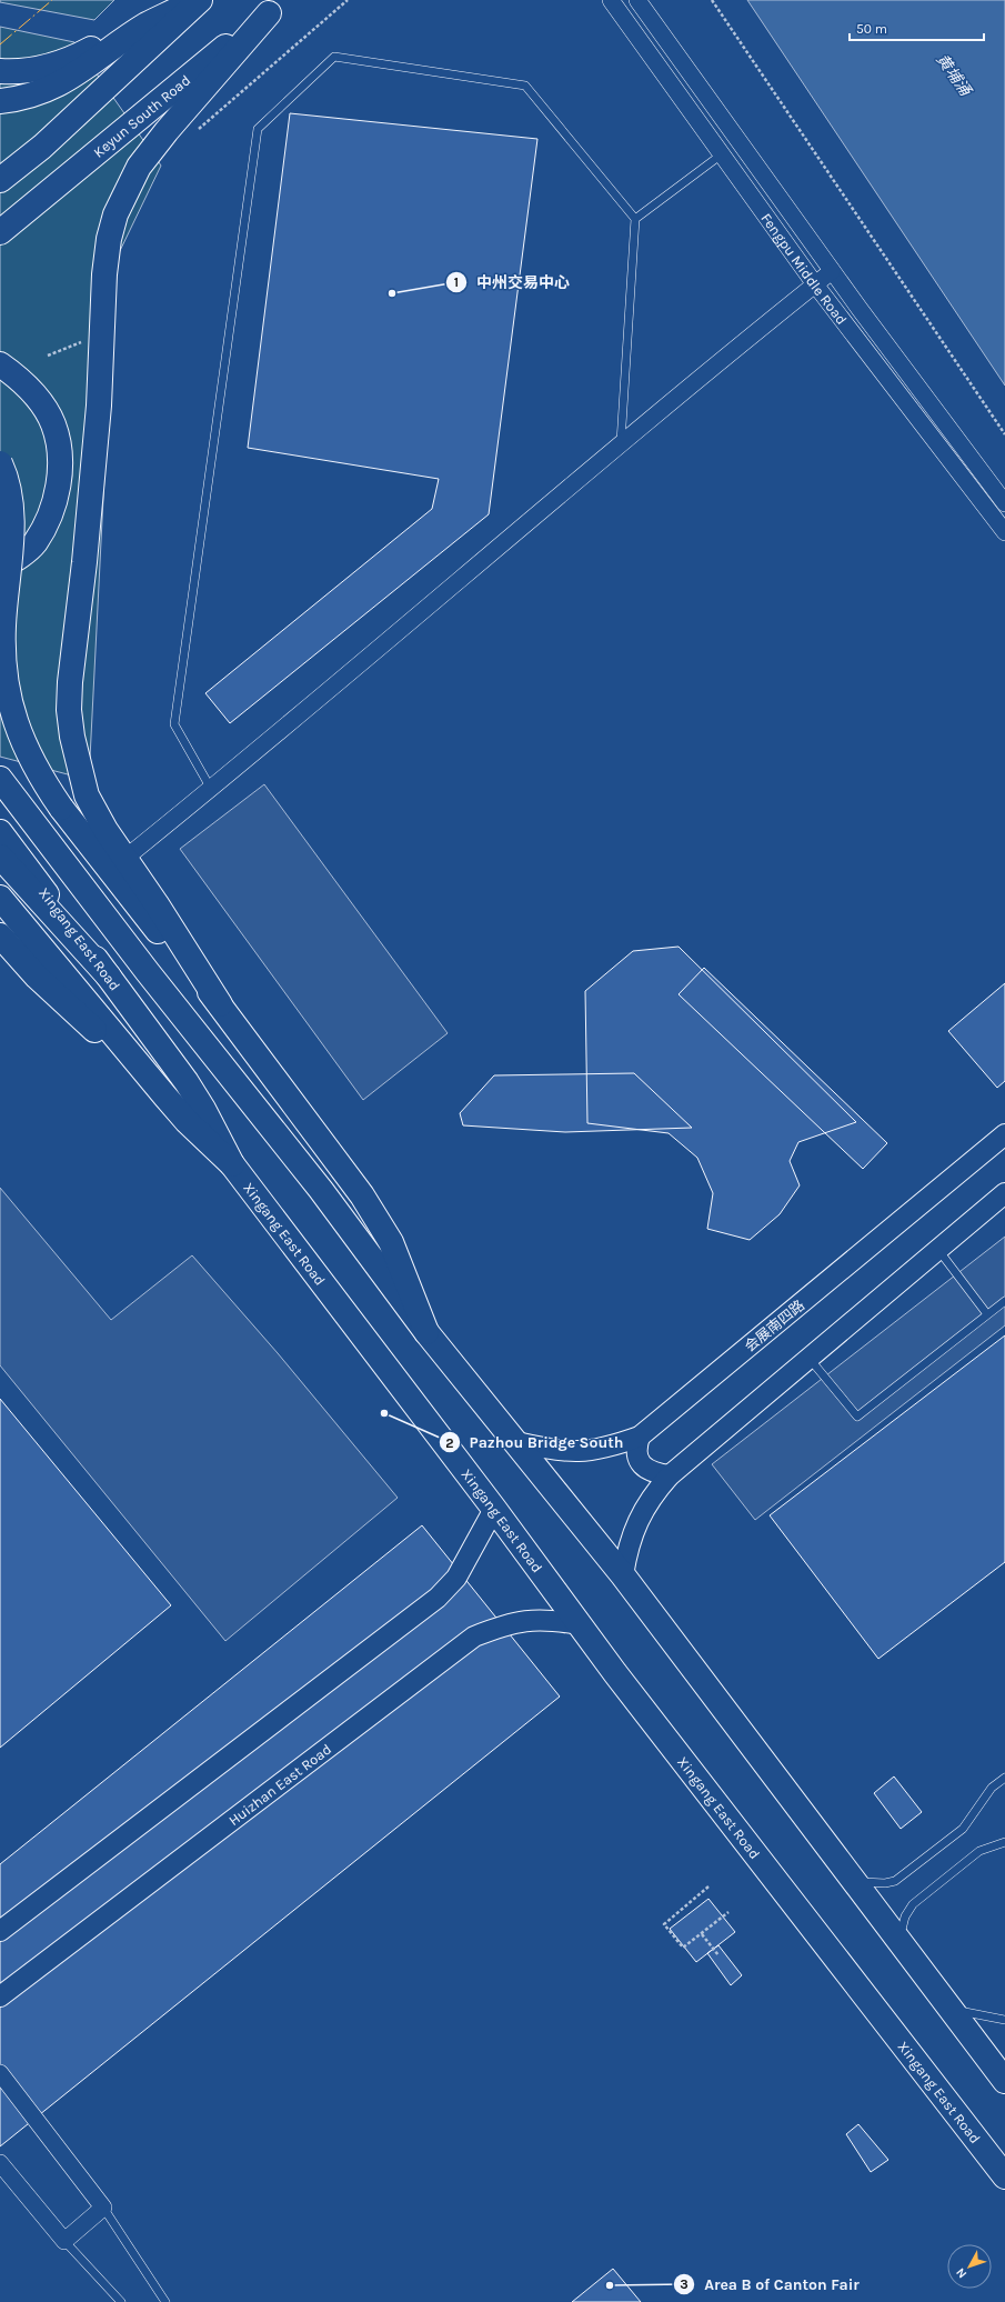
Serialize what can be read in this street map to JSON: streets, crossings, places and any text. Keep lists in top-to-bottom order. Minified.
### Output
{"streets":{"main road":["Keyun South Road","Xingang East Road"],"street":["Fengpu Middle Road","会展南四路","Huizhan East Road"]},"crossings":[["Xingang East Road","Huizhan East Road"]],"water":["黄埔涌"],"places":["中州交易中心","Pazhou Bridge South","Area B of Canton Fair"],"scale_bar":"50 m","north":"bottom left"}
